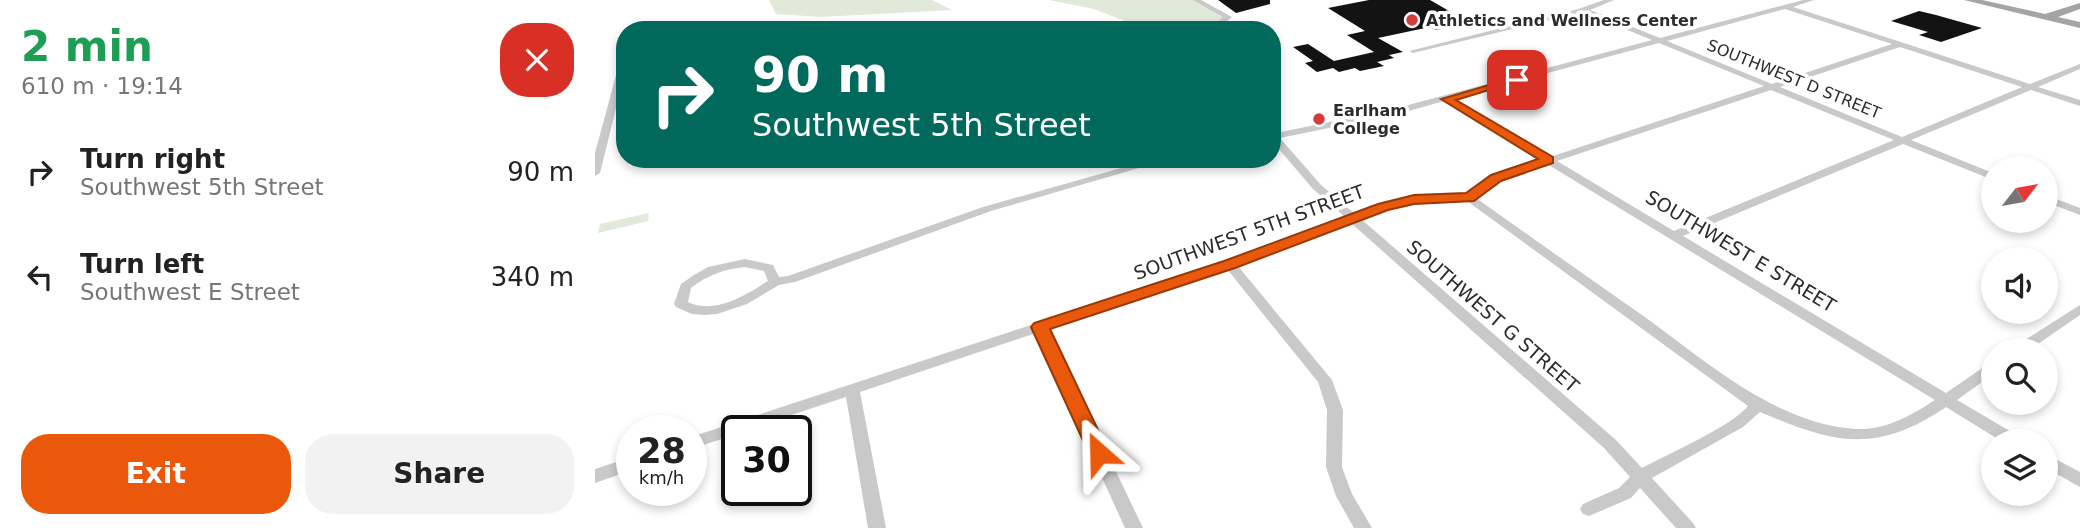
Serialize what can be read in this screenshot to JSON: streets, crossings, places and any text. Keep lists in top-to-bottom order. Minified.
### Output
{"streets":{"street":["SOUTHWEST D STREET","SOUTHWEST 5TH STREET","SOUTHWEST E STREET","SOUTHWEST G STREET"]},"crossings":[["SOUTHWEST 5TH STREET","SOUTHWEST G STREET"]],"places":["Athletics and Wellness Center","Earlham College"],"north":"top right","page":{"heading":["2 min","610 m · 19:14"],"turn":["90 m","Southwest 5th Street"],"list":[{"name":"Turn right","note":"Southwest 5th Street","value":"90 m"},{"name":"Turn left","note":"Southwest E Street","value":"340 m"}],"speed":"28 km/h","limit":"30","buttons":["Exit","Share"]}}
